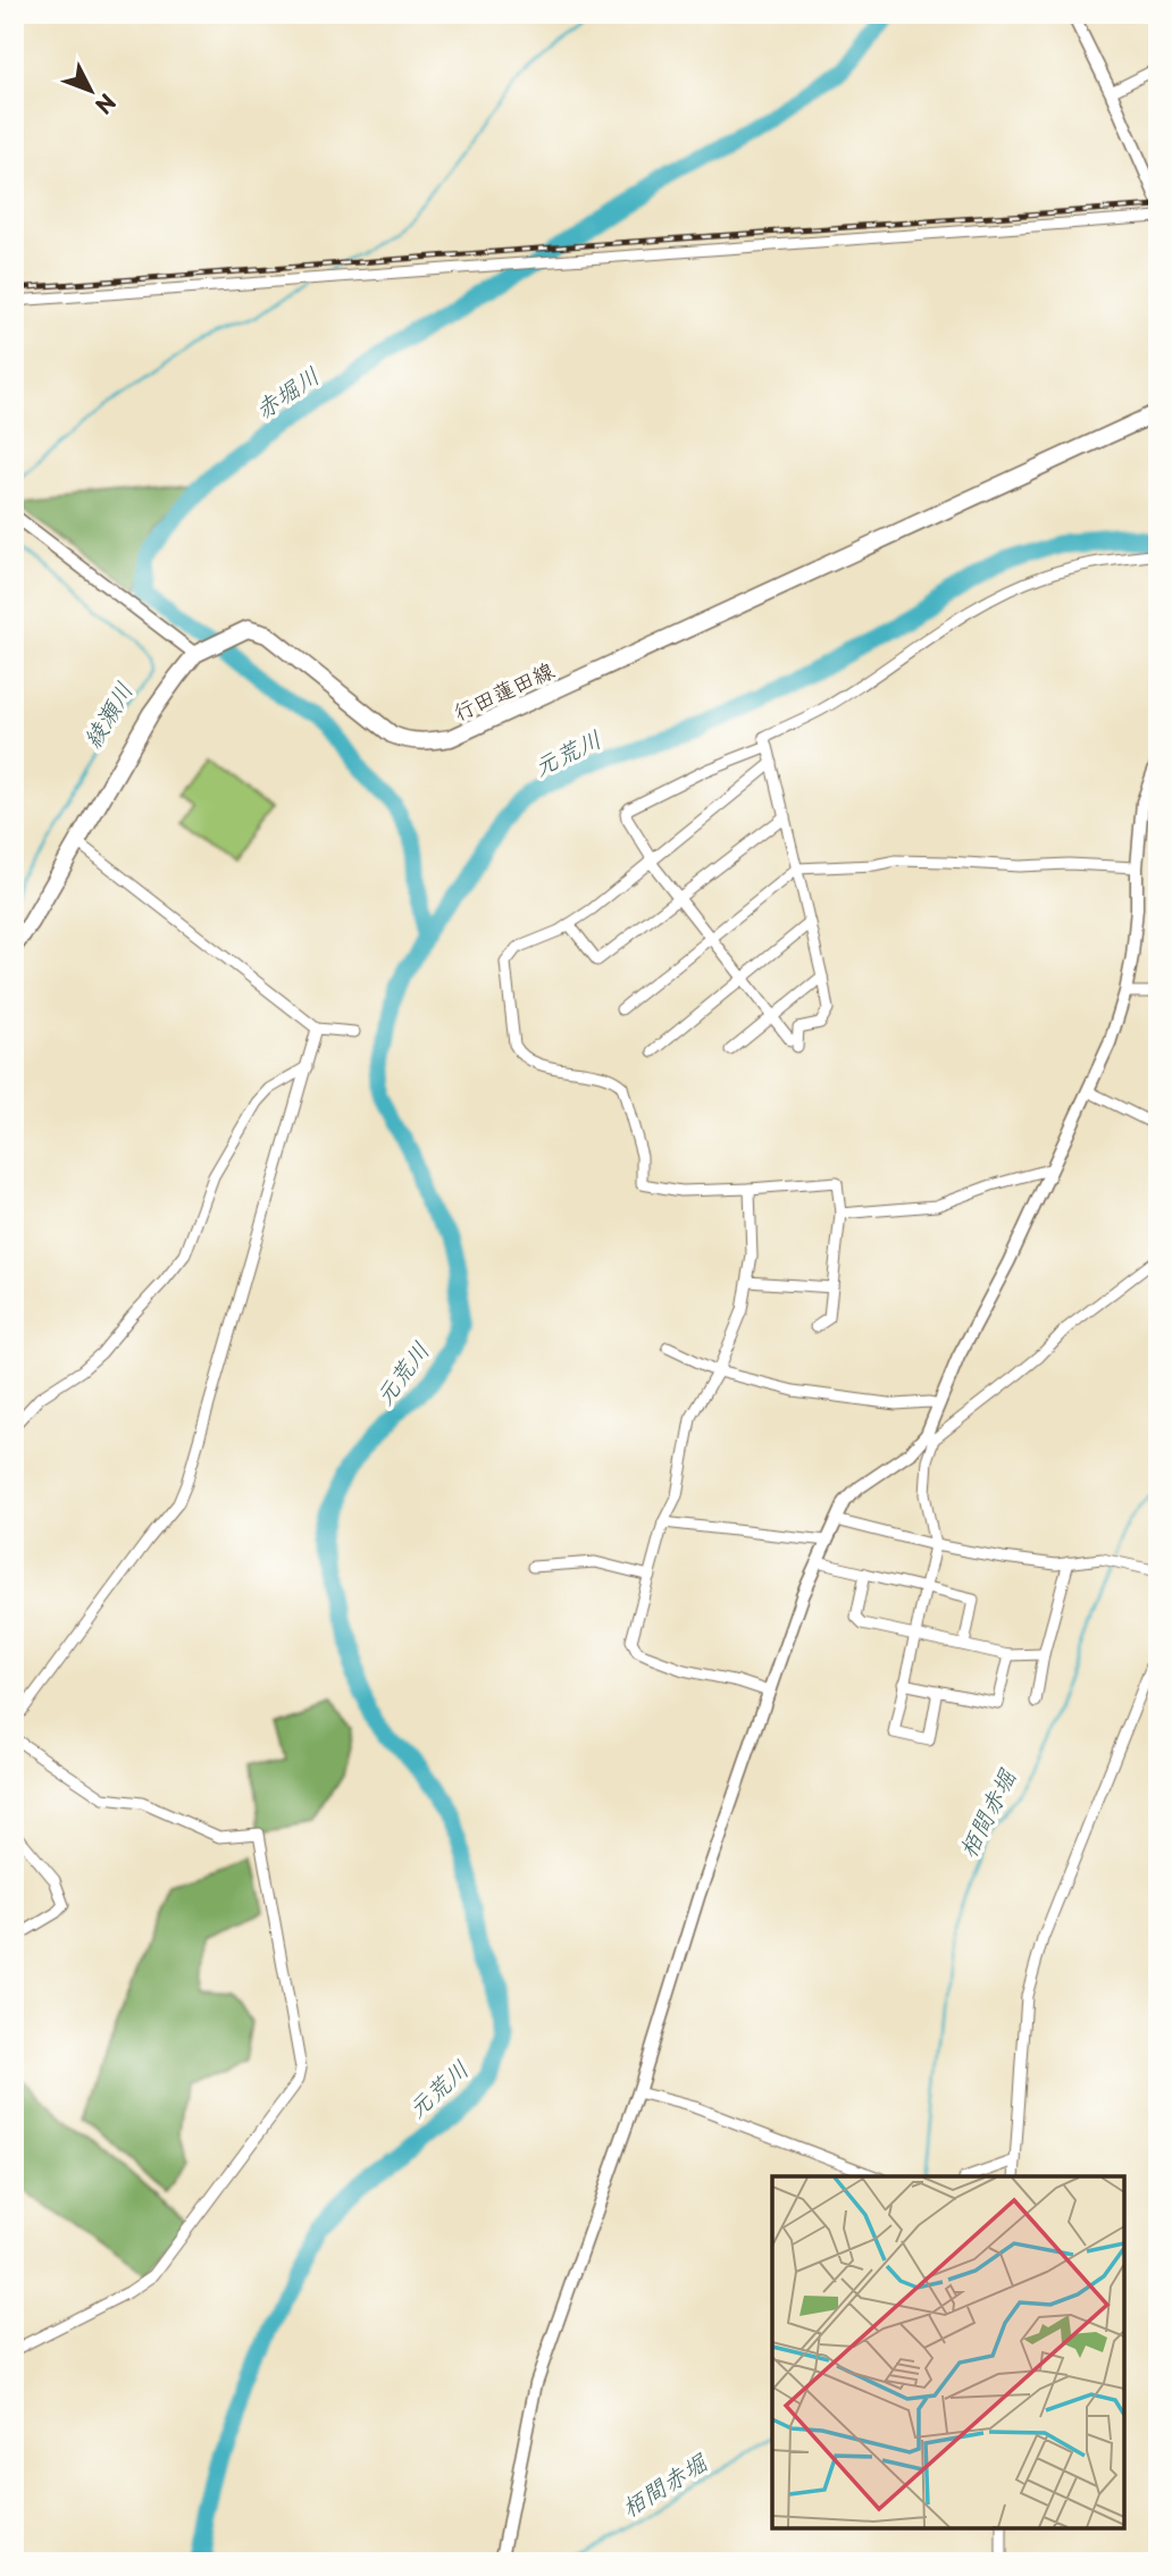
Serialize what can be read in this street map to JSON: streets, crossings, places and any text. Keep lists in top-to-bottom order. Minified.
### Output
{"streets":{"main road":["行田蓮田線"]},"water":["赤堀川","綾瀬川","元荒川","栢間赤堀"],"north":"bottom right"}
